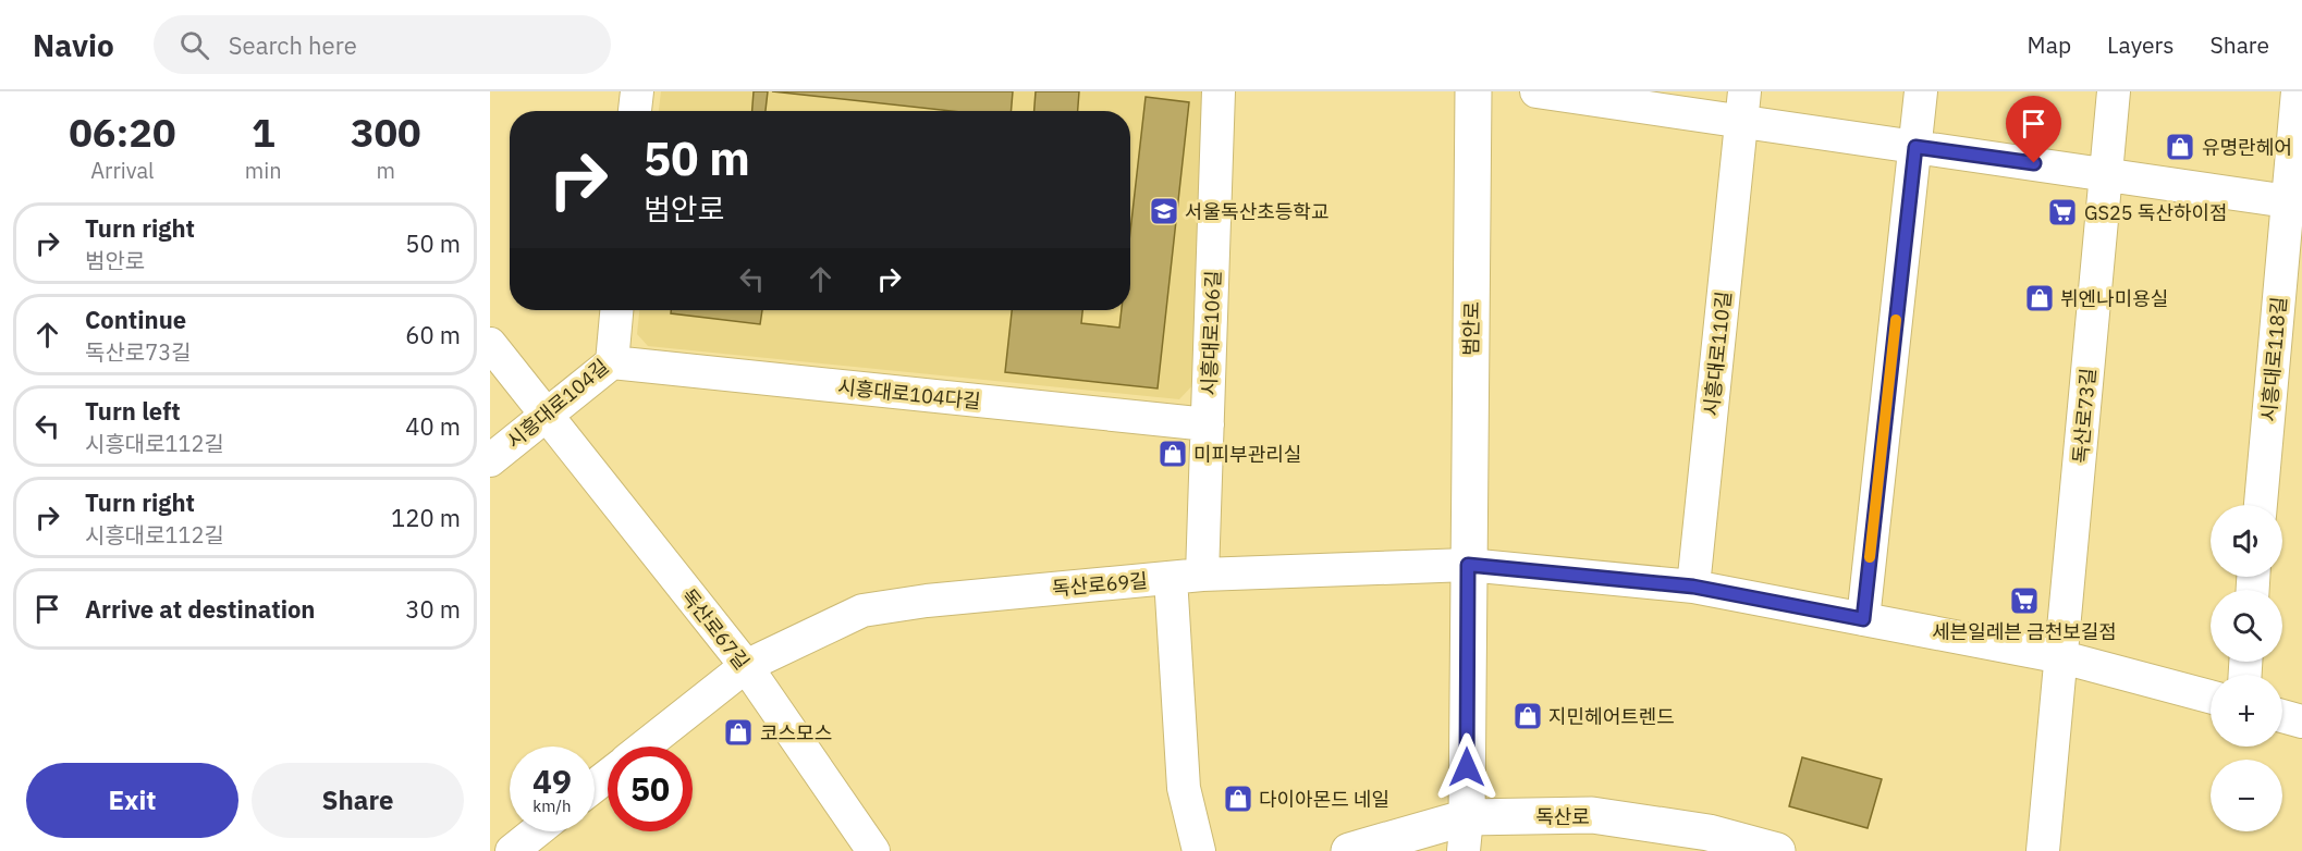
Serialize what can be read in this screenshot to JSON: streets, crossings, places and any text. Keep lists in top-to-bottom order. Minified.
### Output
{"streets":{"main road":["범안로","독산로"],"street":["시흥대로106길","시흥대로110길","시흥대로118길","시흥대로104다길","시흥대로104길","독산로73길","독산로69길","독산로67길"]},"crossings":[["범안로","독산로69길"],["범안로","독산로"],["시흥대로106길","시흥대로104다길"],["시흥대로106길","독산로69길"],["시흥대로104다길","시흥대로104길"],["시흥대로104길","독산로67길"],["독산로69길","독산로67길"]],"places":{"shop":["유명란헤어","뷔엔나미용실","미피부관리실","지민헤어트렌드","코스모스","다이아몬드 네일"],"school or university":["서울독산초등학교"],"supermarket":["GS25 독산하이점","세븐일레븐 금천보길점"]},"page":{"header":"Navio","search":"Search here","nav":["Map","Layers","Share"],"eta":["06:20","Arrival","1","min","300","m"],"turn":["50 m","범안로"],"list":[{"name":"Turn right","note":"범안로","value":"50 m"},{"name":"Continue","note":"독산로73길","value":"60 m"},{"name":"Turn left","note":"시흥대로112길","value":"40 m"},{"name":"Turn right","note":"시흥대로112길","value":"120 m"},{"name":"Arrive at destination","value":"30 m"}],"map_buttons":["+","−"],"speed":"49 km/h","limit":"50","buttons":["Exit","Share"]}}
